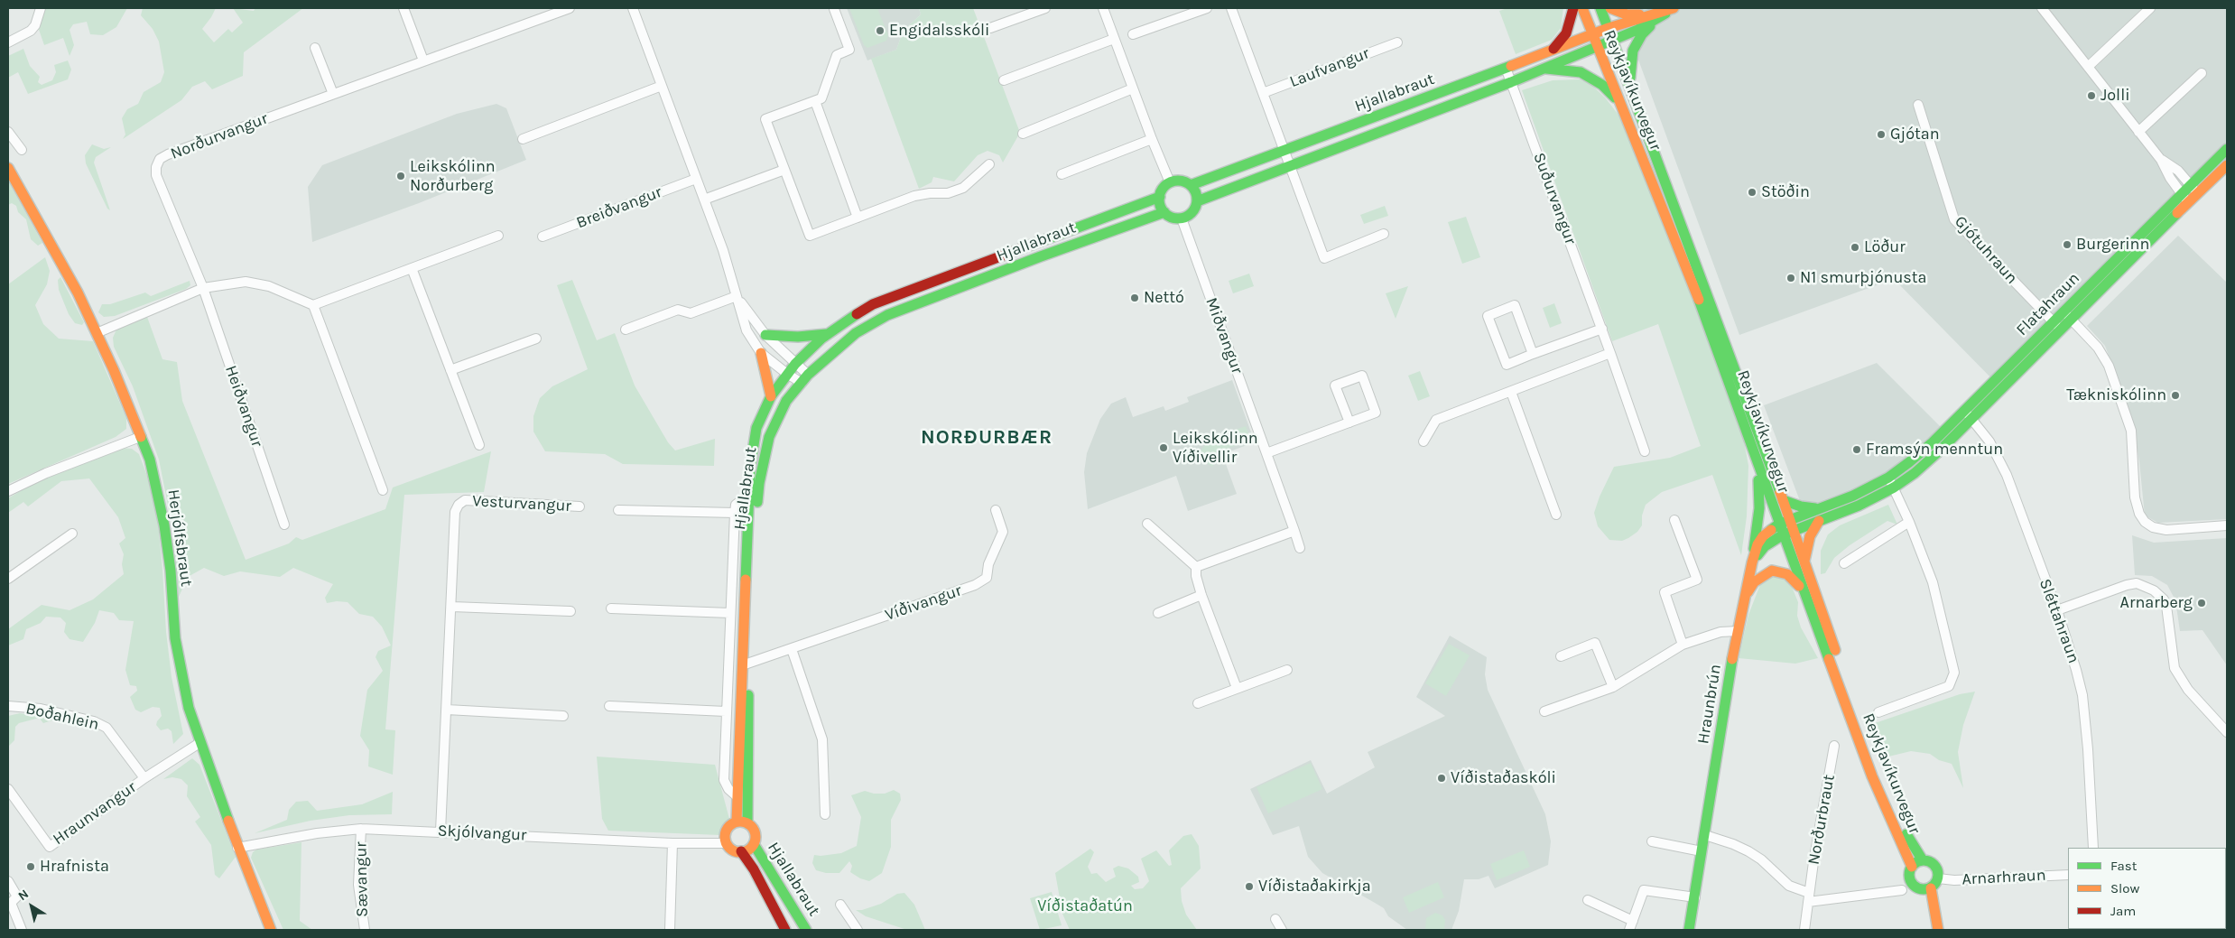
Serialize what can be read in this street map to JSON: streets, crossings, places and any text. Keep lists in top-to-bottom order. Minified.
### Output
{"streets":{"main road":["Reykjavíkurvegur","Hjallabraut","Flatahraun","Herjólfsbraut","Hraunbrún"],"street":["Laufvangur","Norðurvangur","Suðurvangur","Breiðvangur","Gjótuhraun","Miðvangur","Heiðvangur","Vesturvangur","Víðivangur","Sléttahraun","Boðahlein","Hraunvangur","Norðurbraut","Skjólvangur","Arnarhraun","Sævangur"]},"crossings":[["Reykjavíkurvegur","Hjallabraut"],["Reykjavíkurvegur","Flatahraun"],["Reykjavíkurvegur","Hraunbrún"],["Reykjavíkurvegur","Arnarhraun"],["Hjallabraut","Suðurvangur"],["Hjallabraut","Miðvangur"],["Hjallabraut","Víðivangur"],["Hjallabraut","Skjólvangur"],["Norðurvangur","Heiðvangur"],["Gjótuhraun","Flatahraun"],["Flatahraun","Sléttahraun"],["Flatahraun","Hraunbrún"],["Vesturvangur","Skjólvangur"],["Herjólfsbraut","Hraunvangur"],["Herjólfsbraut","Skjólvangur"],["Boðahlein","Hraunvangur"],["Skjólvangur","Sævangur"]],"districts":["NORÐURBÆR"],"parks":["Víðistaðatún"],"places":["Engidalsskóli","Jolli","Gjótan","Leikskólinn Norðurberg","Stöðin","Burgerinn","Löður","N1 smurþjónusta","Nettó","Tækniskólinn","Leikskólinn Víðivellir","Framsýn menntun","Arnarberg","Víðistaðaskóli","Hrafnista","Víðistaðakirkja"],"legend":["Fast","Slow","Jam"],"north":"top left"}
